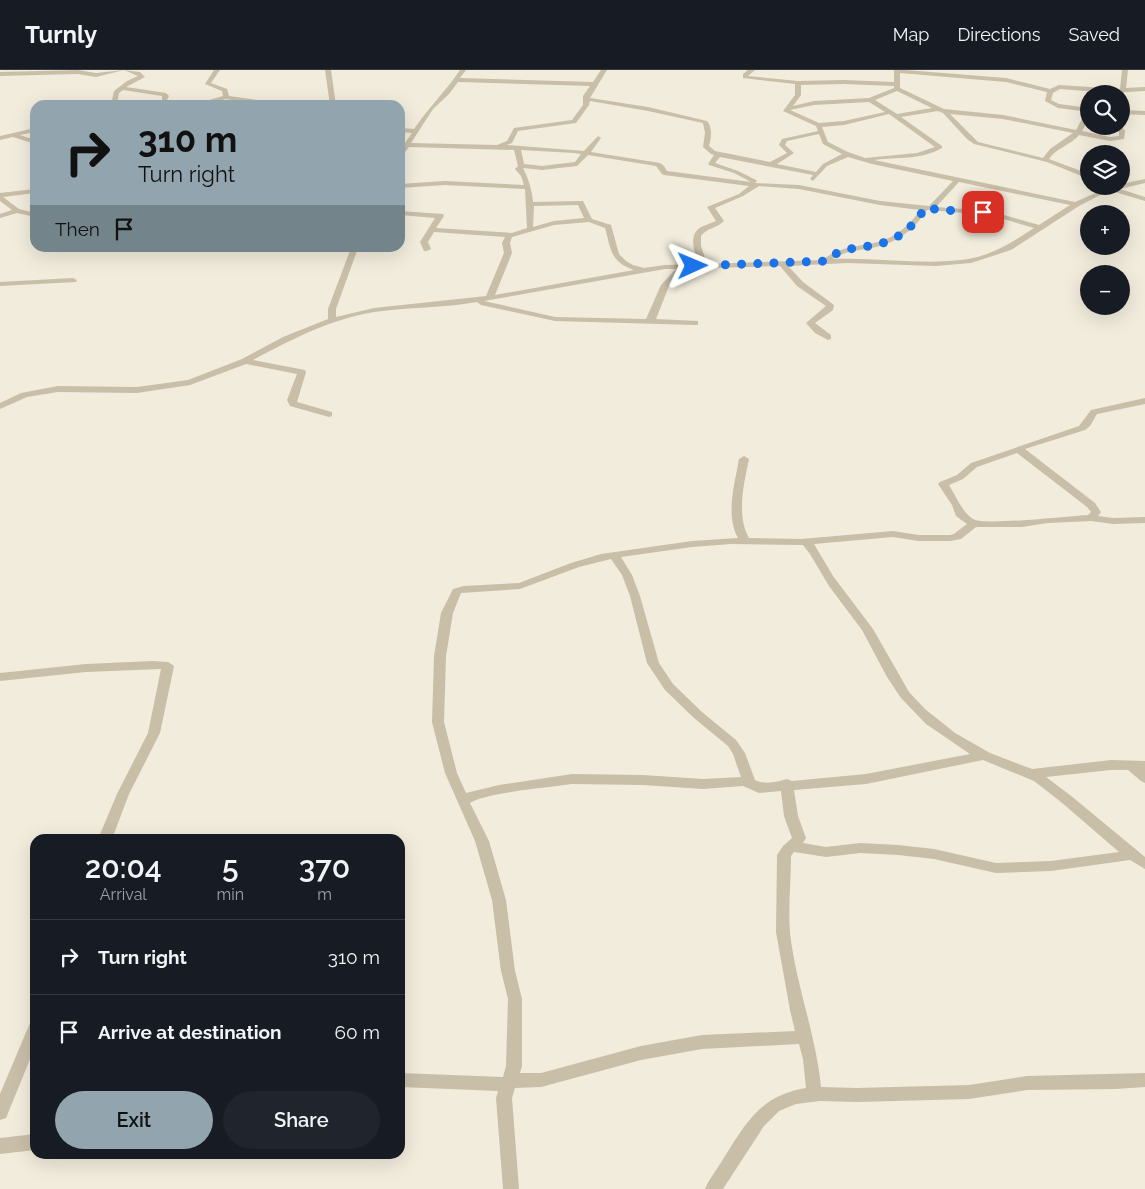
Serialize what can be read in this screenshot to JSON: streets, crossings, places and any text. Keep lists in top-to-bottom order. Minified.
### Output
{"page":{"header":"Turnly","nav":["Map","Directions","Saved"],"map_buttons":["+","−"],"turn":["310 m","Turn right"],"then":"Then","eta":["20:04","Arrival","5","min","370","m"],"list":[{"name":"Turn right","value":"310 m"},{"name":"Arrive at destination","value":"60 m"}],"buttons":["Exit","Share"]}}
